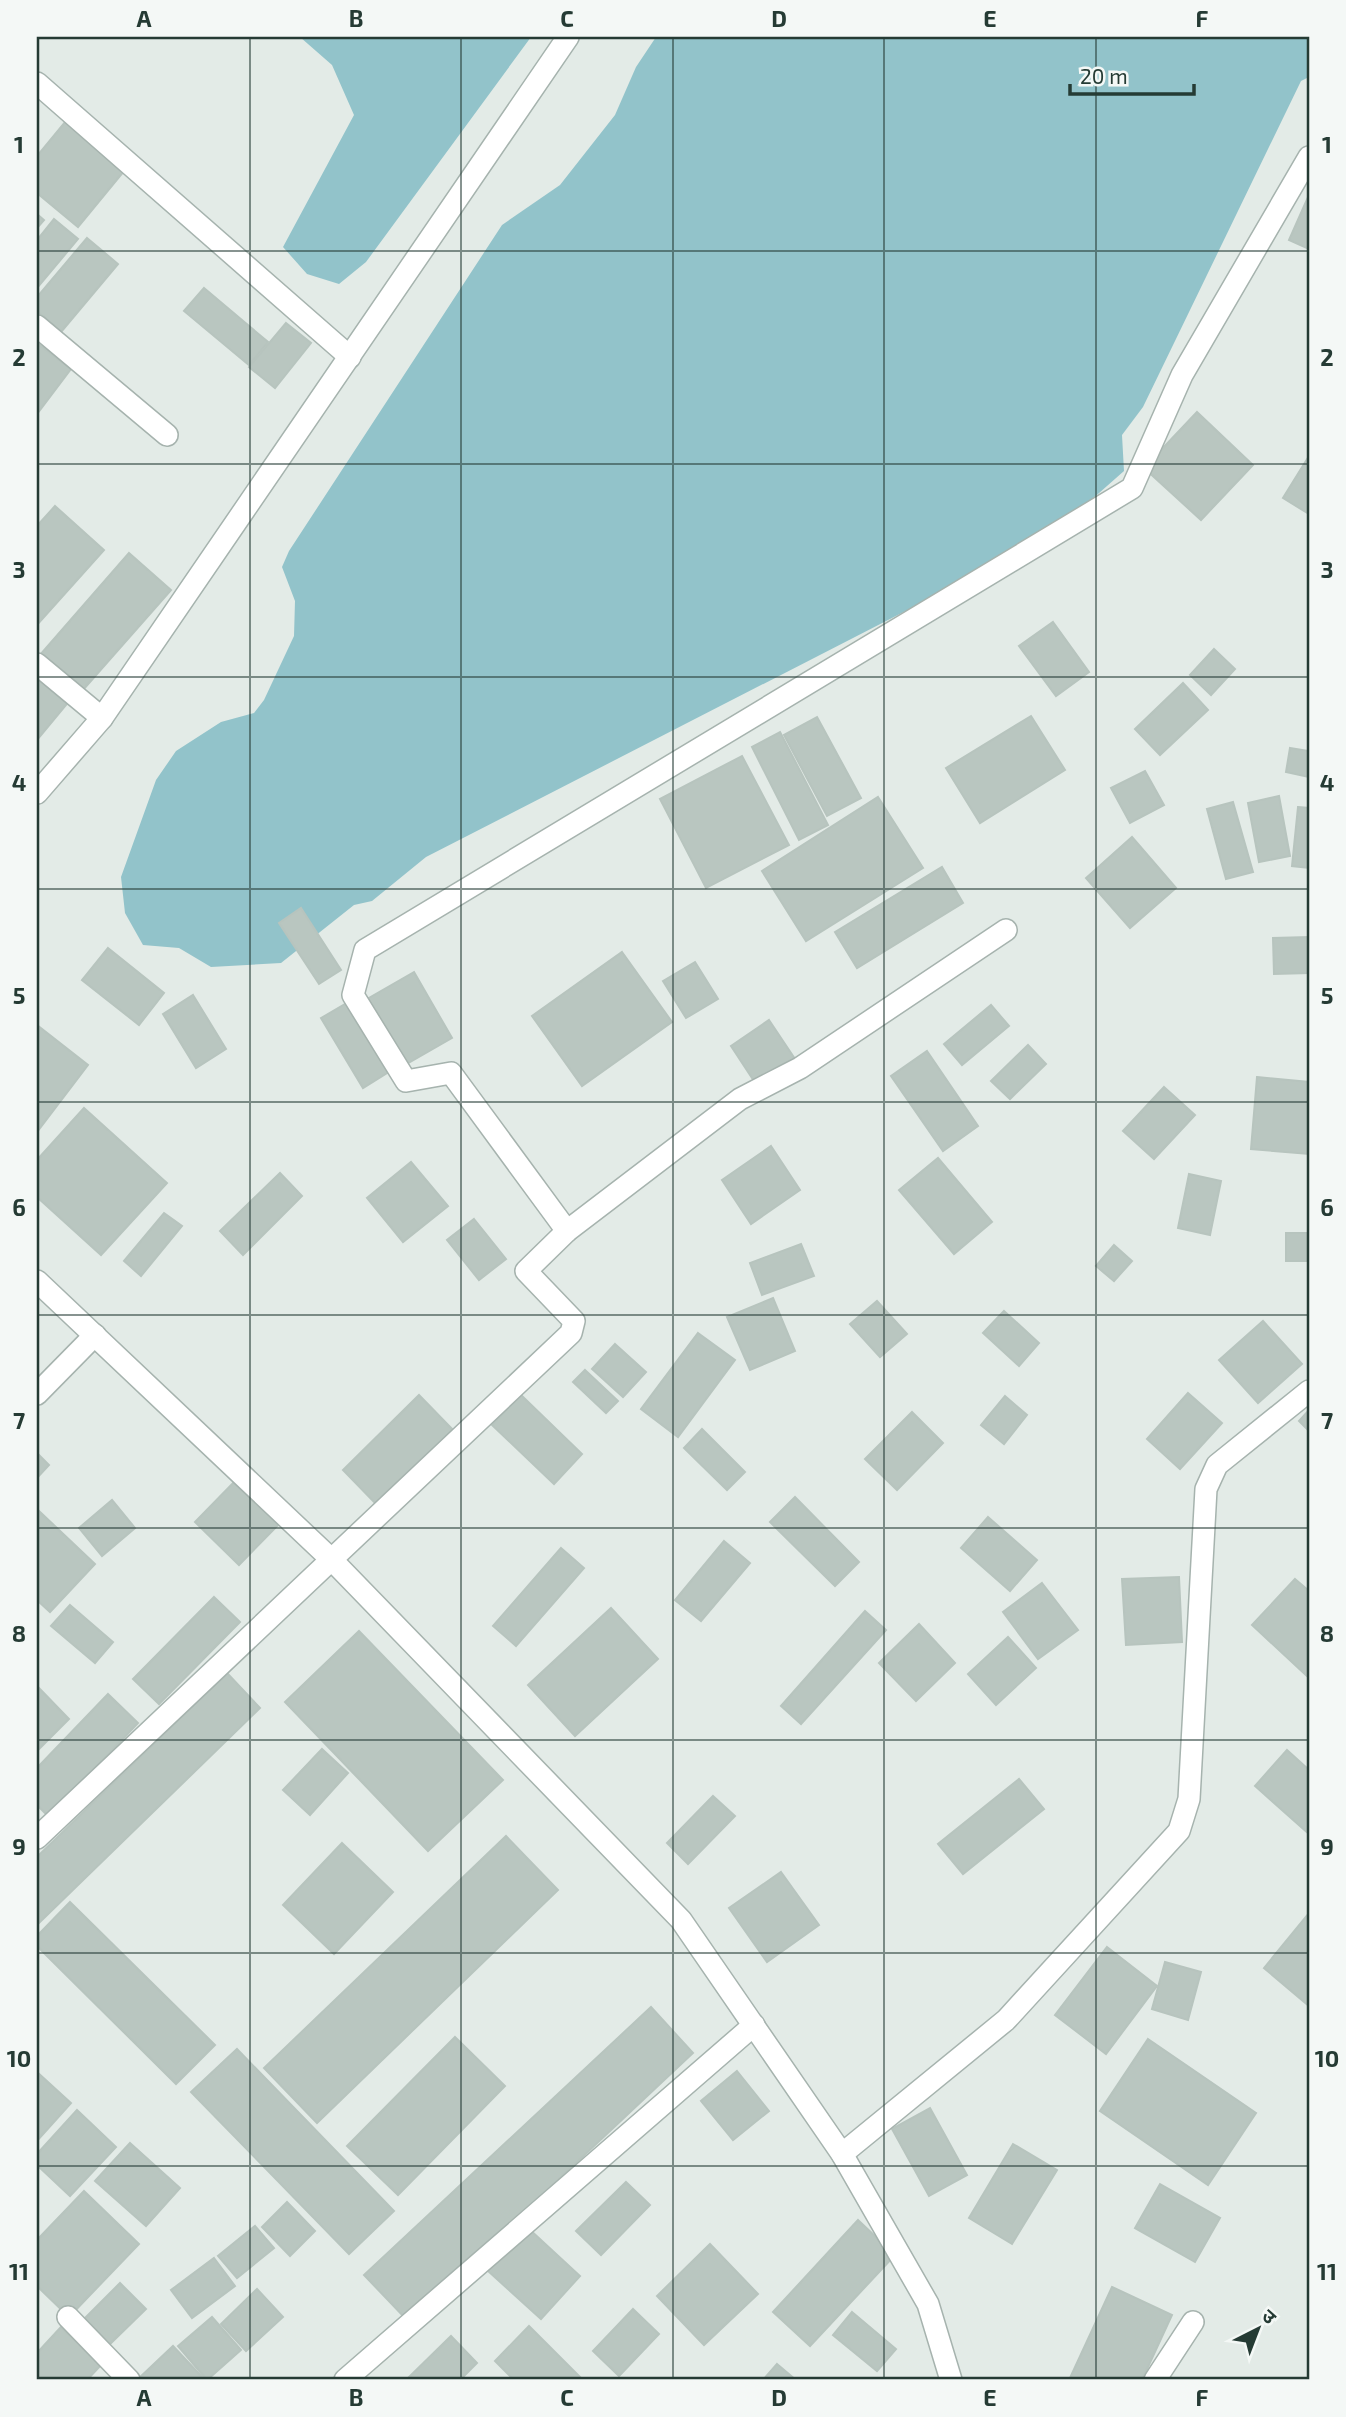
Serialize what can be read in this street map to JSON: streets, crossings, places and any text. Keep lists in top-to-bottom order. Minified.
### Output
{"scale_bar":"20 m","north":"top right","grid":{"columns":["A","B","C","D","E","F"],"rows":["1","2","3","4","5","6","7","8","9","10","11"]}}
